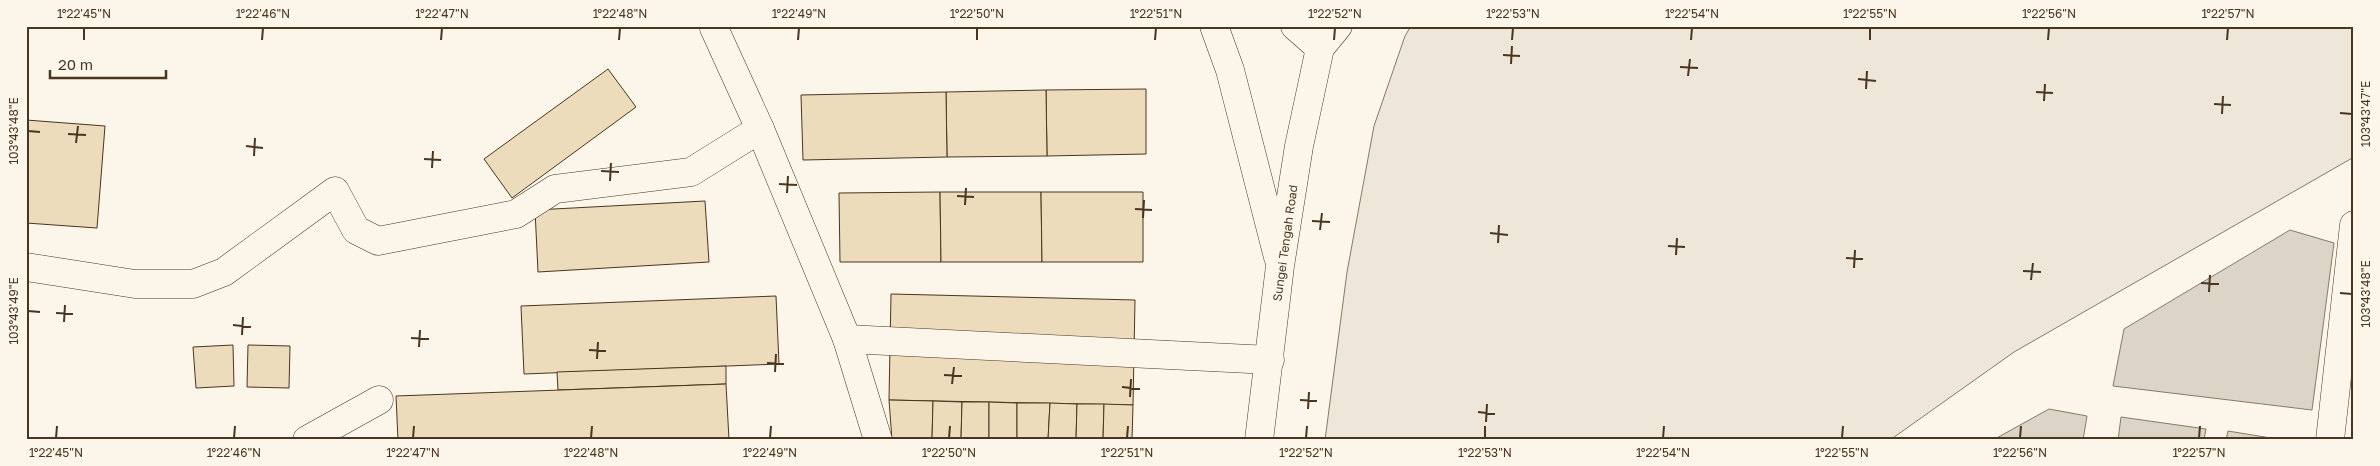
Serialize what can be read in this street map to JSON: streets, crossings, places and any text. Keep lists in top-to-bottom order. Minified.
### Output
{"streets":{"street":["Sungei Tengah Road"]},"scale_bar":"20 m","coordinates":["1°22'45\"N","1°22'46\"N","1°22'47\"N","1°22'48\"N","1°22'49\"N","1°22'50\"N","1°22'51\"N","1°22'52\"N","1°22'53\"N","1°22'54\"N","1°22'55\"N","1°22'56\"N","1°22'57\"N","103°43'47\"E","103°43'48\"E","103°43'49\"E"]}
